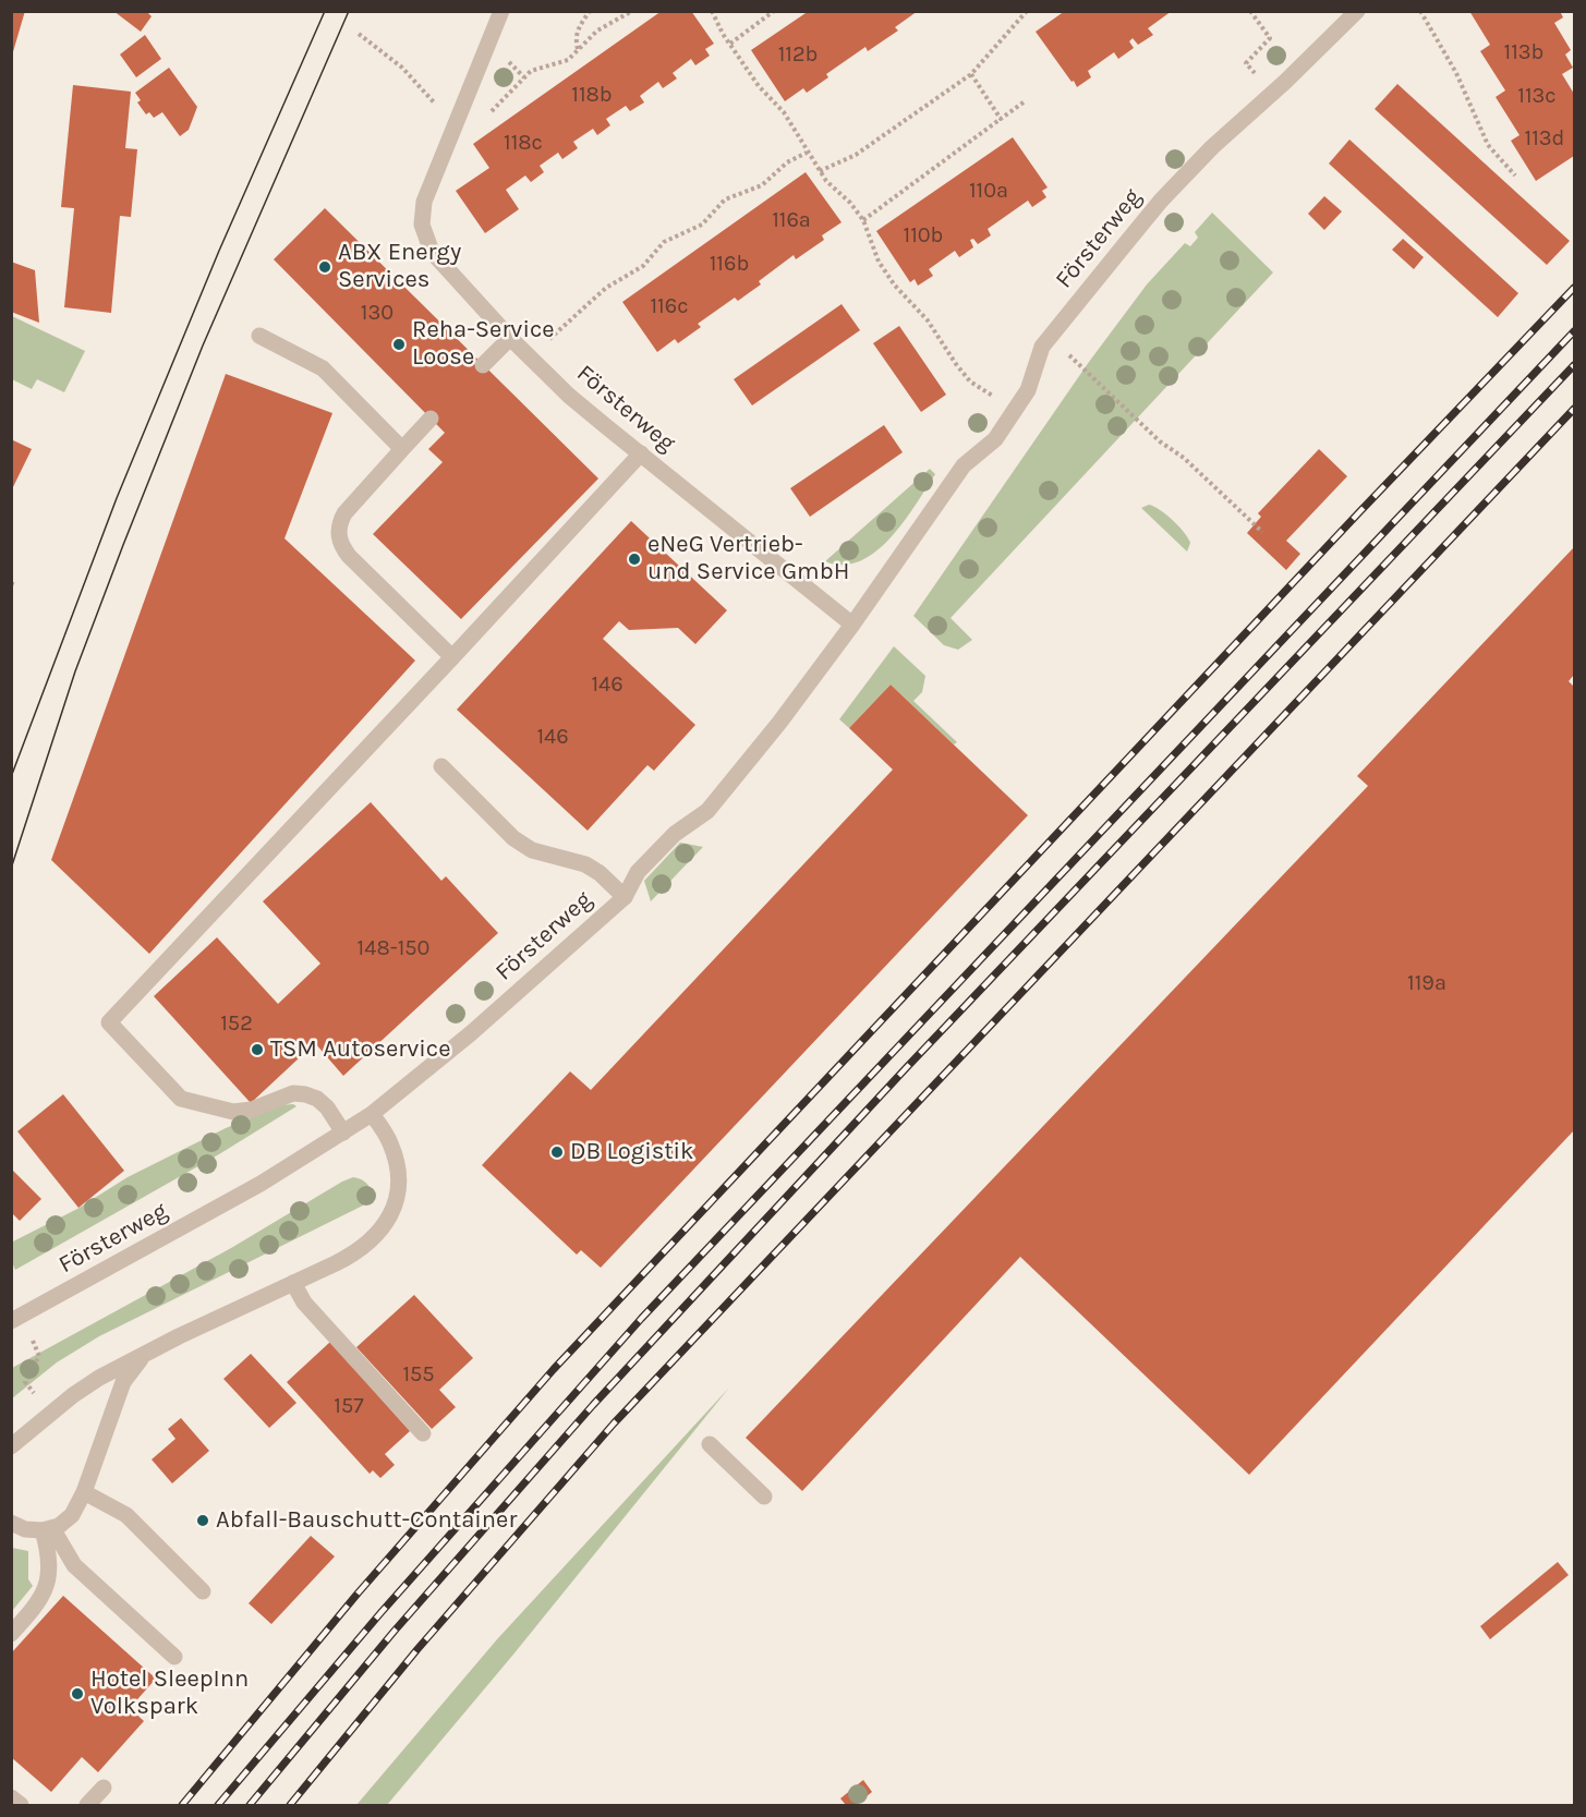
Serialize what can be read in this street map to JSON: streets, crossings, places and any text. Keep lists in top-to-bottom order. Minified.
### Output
{"streets":{"street":["Försterweg"]},"places":["ABX Energy Services","Reha-Service Loose","eNeG Vertrieb- und Service GmbH","TSM Autoservice","DB Logistik","Abfall-Bauschutt-Container","Hotel SleepInn Volkspark"],"house_numbers":["113b","112b","118b","113c","113d","118c","110a","116a","110b","116b","116c","130","146","146","148-150","119a","152","155","157"]}
